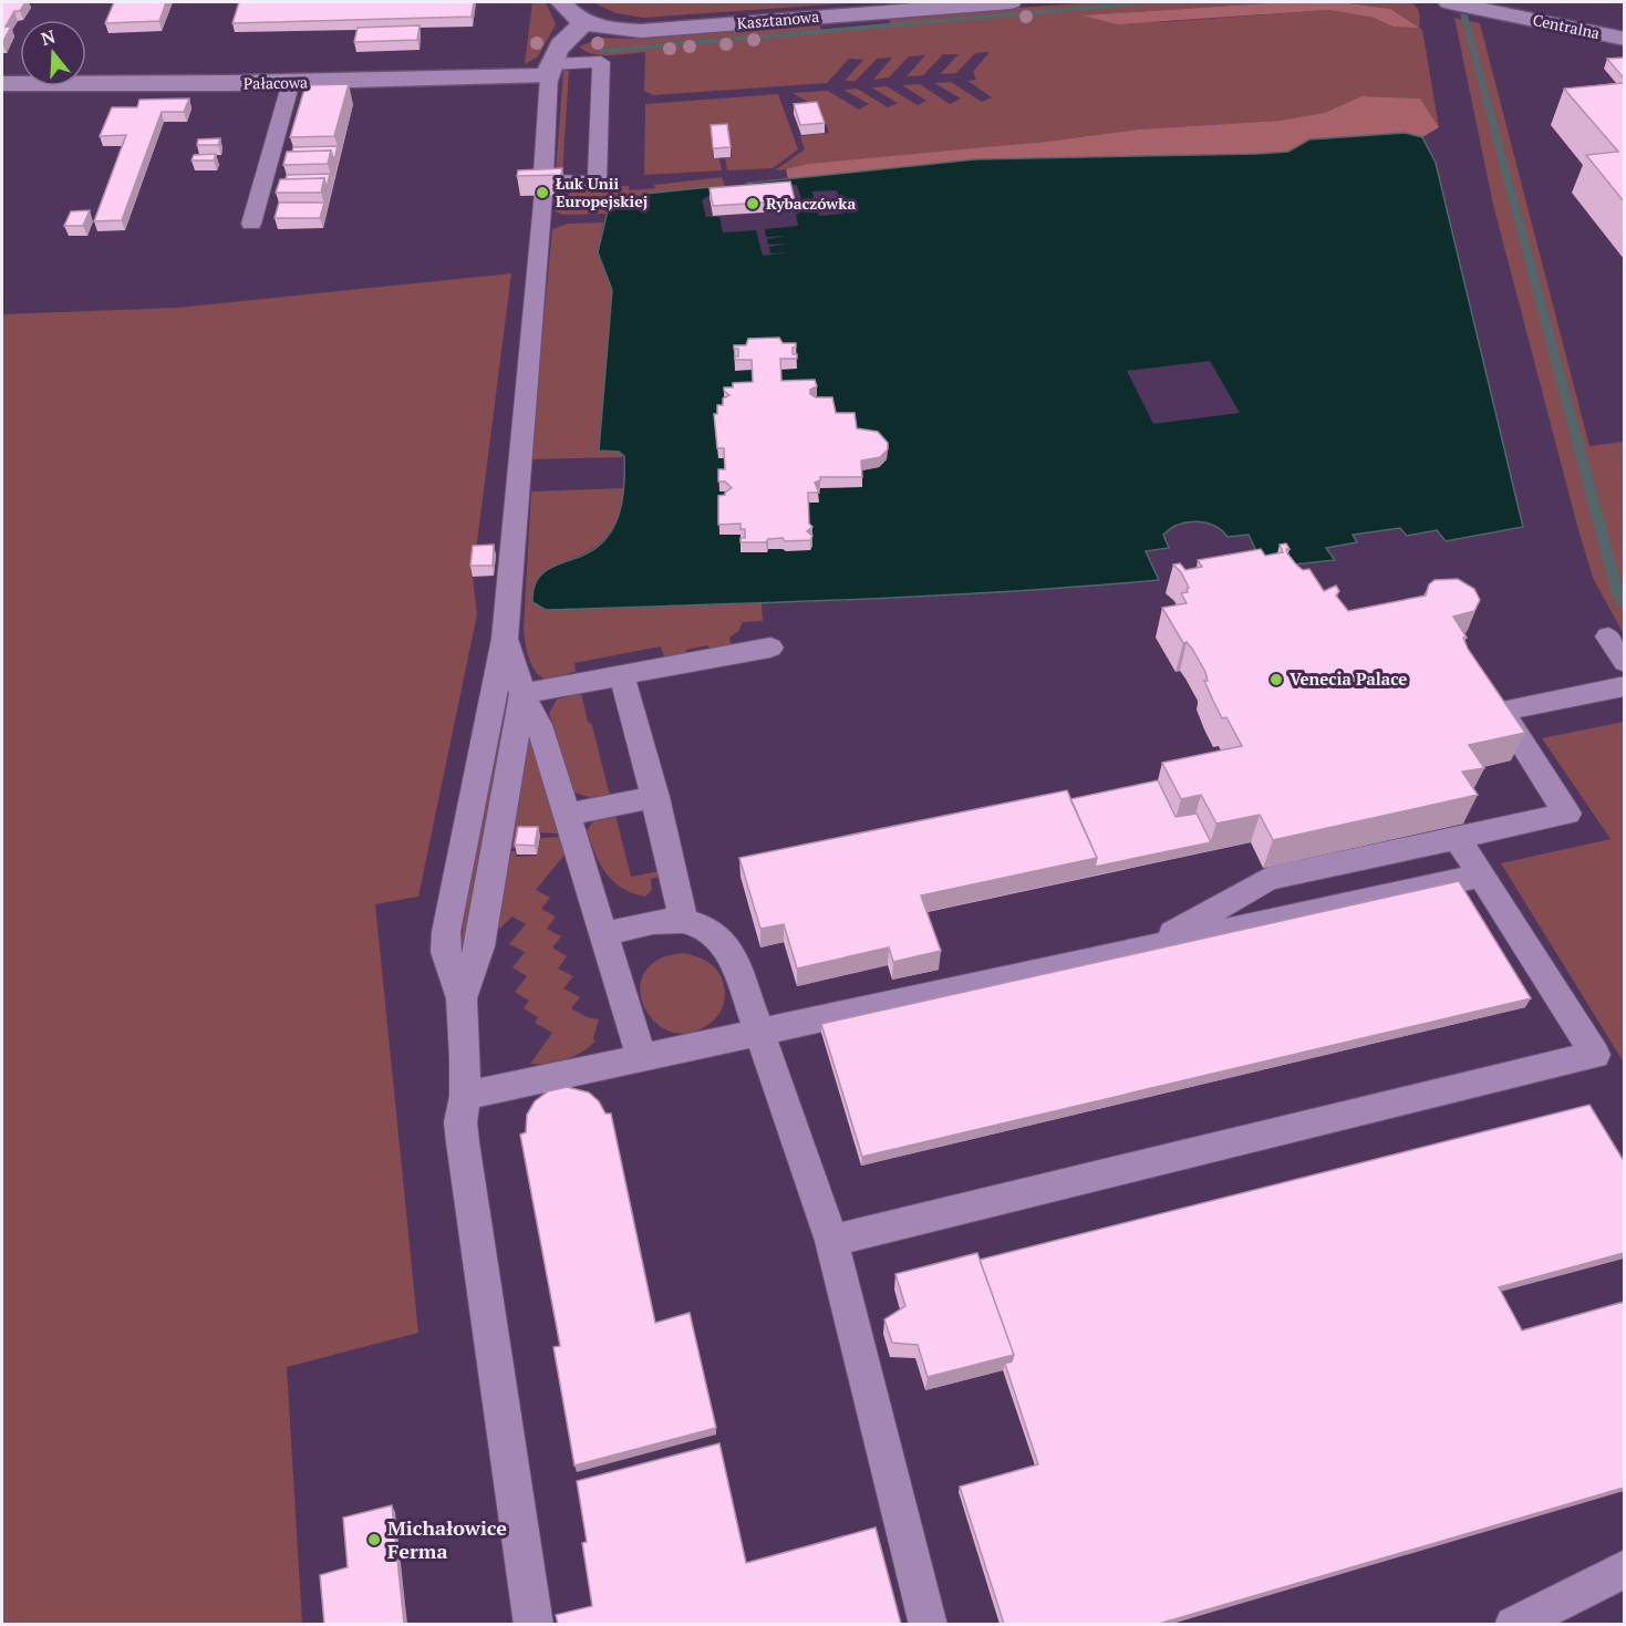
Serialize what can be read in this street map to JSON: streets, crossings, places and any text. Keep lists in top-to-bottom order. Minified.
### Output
{"streets":{"street":["Kasztanowa","Centralna","Pałacowa"]},"places":["Łuk Unii Europejskiej","Rybaczówka","Venecia Palace","Michałowice Ferma"],"north":"top"}
